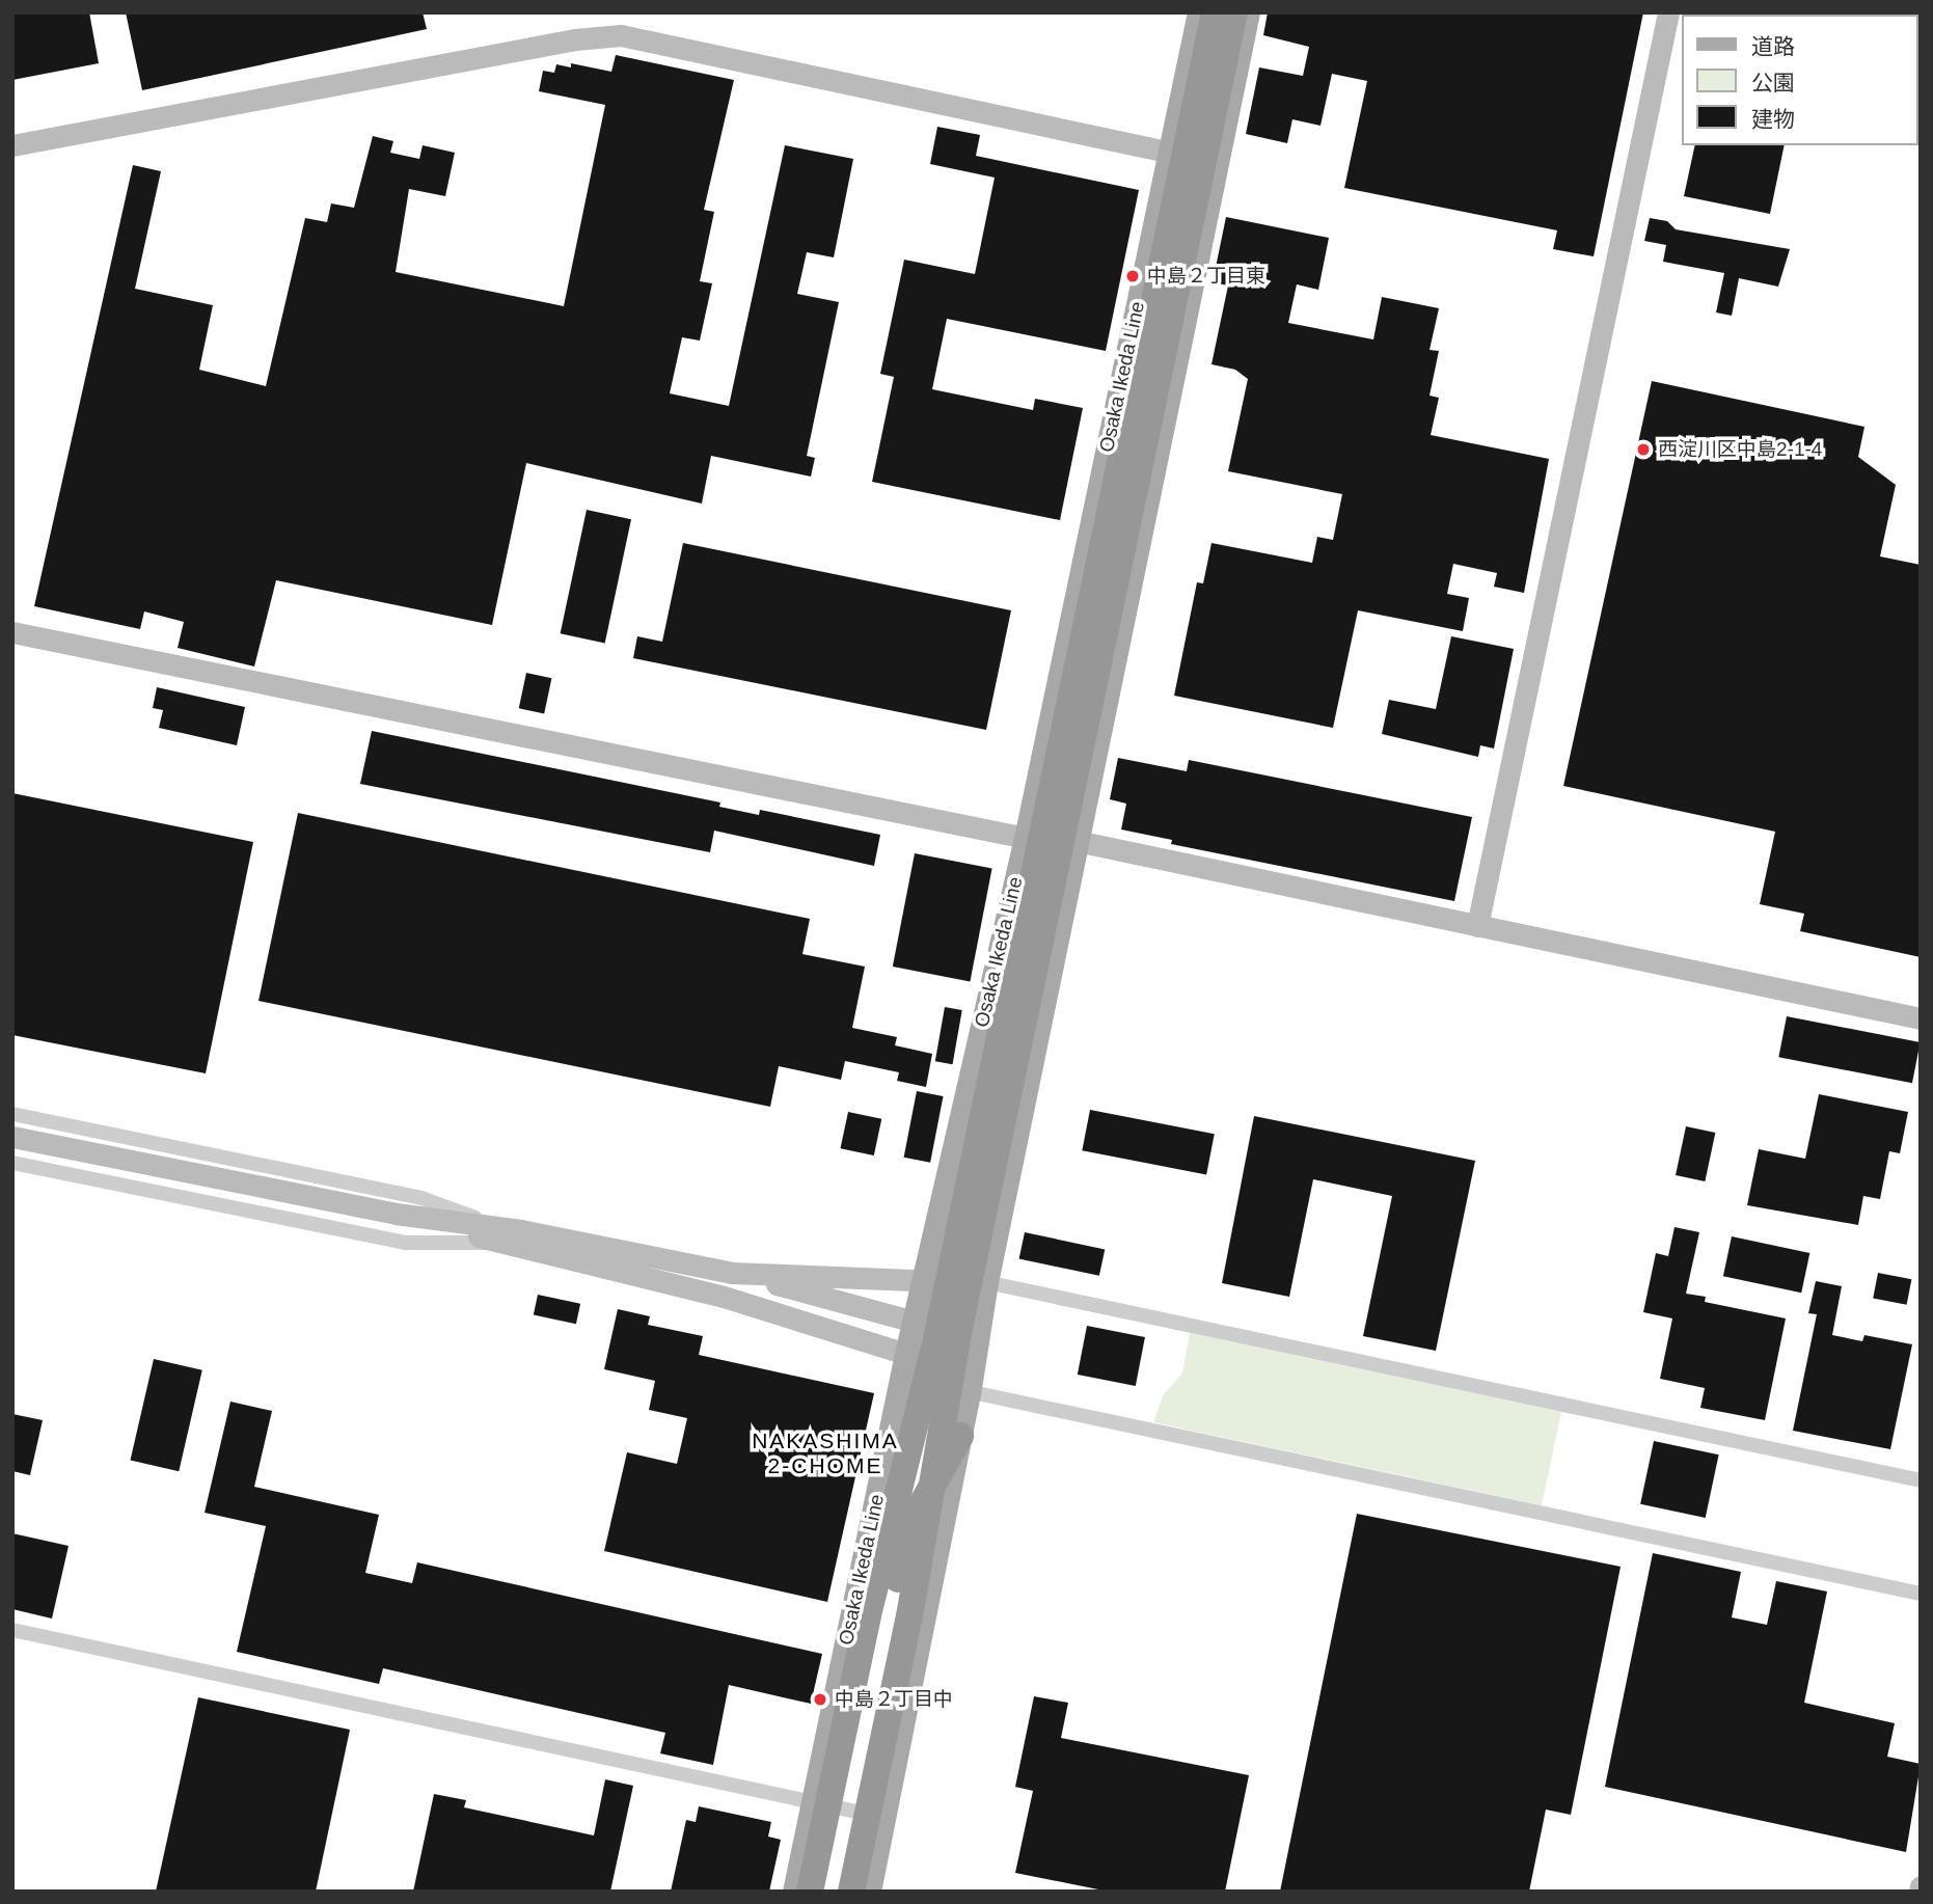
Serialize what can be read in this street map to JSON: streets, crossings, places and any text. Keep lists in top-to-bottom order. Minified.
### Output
{"streets":{"main road":["Osaka Ikeda Line"]},"districts":["NAKASHIMA 2-CHOME"],"places":["中島２丁目東","西淀川区中島2-1-4","中島２丁目中"],"legend":["道路","公園","建物"]}
